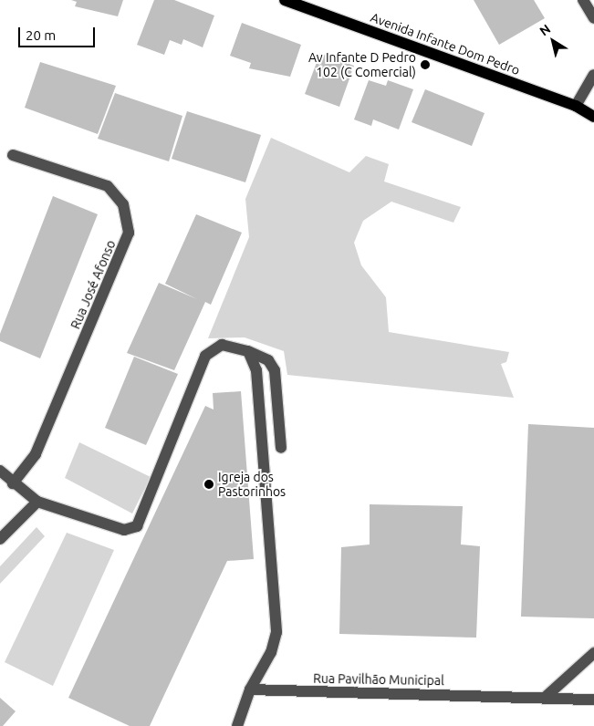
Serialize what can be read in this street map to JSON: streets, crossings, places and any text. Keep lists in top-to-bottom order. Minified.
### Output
{"streets":{"main road":["Avenida Infante Dom Pedro"],"street":["Rua José Afonso","Rua Pavilhão Municipal"]},"places":["Av Infante D Pedro 102 (C Comercial)","Igreja dos Pastorinhos"],"scale_bar":"20 m","north":"top left"}
